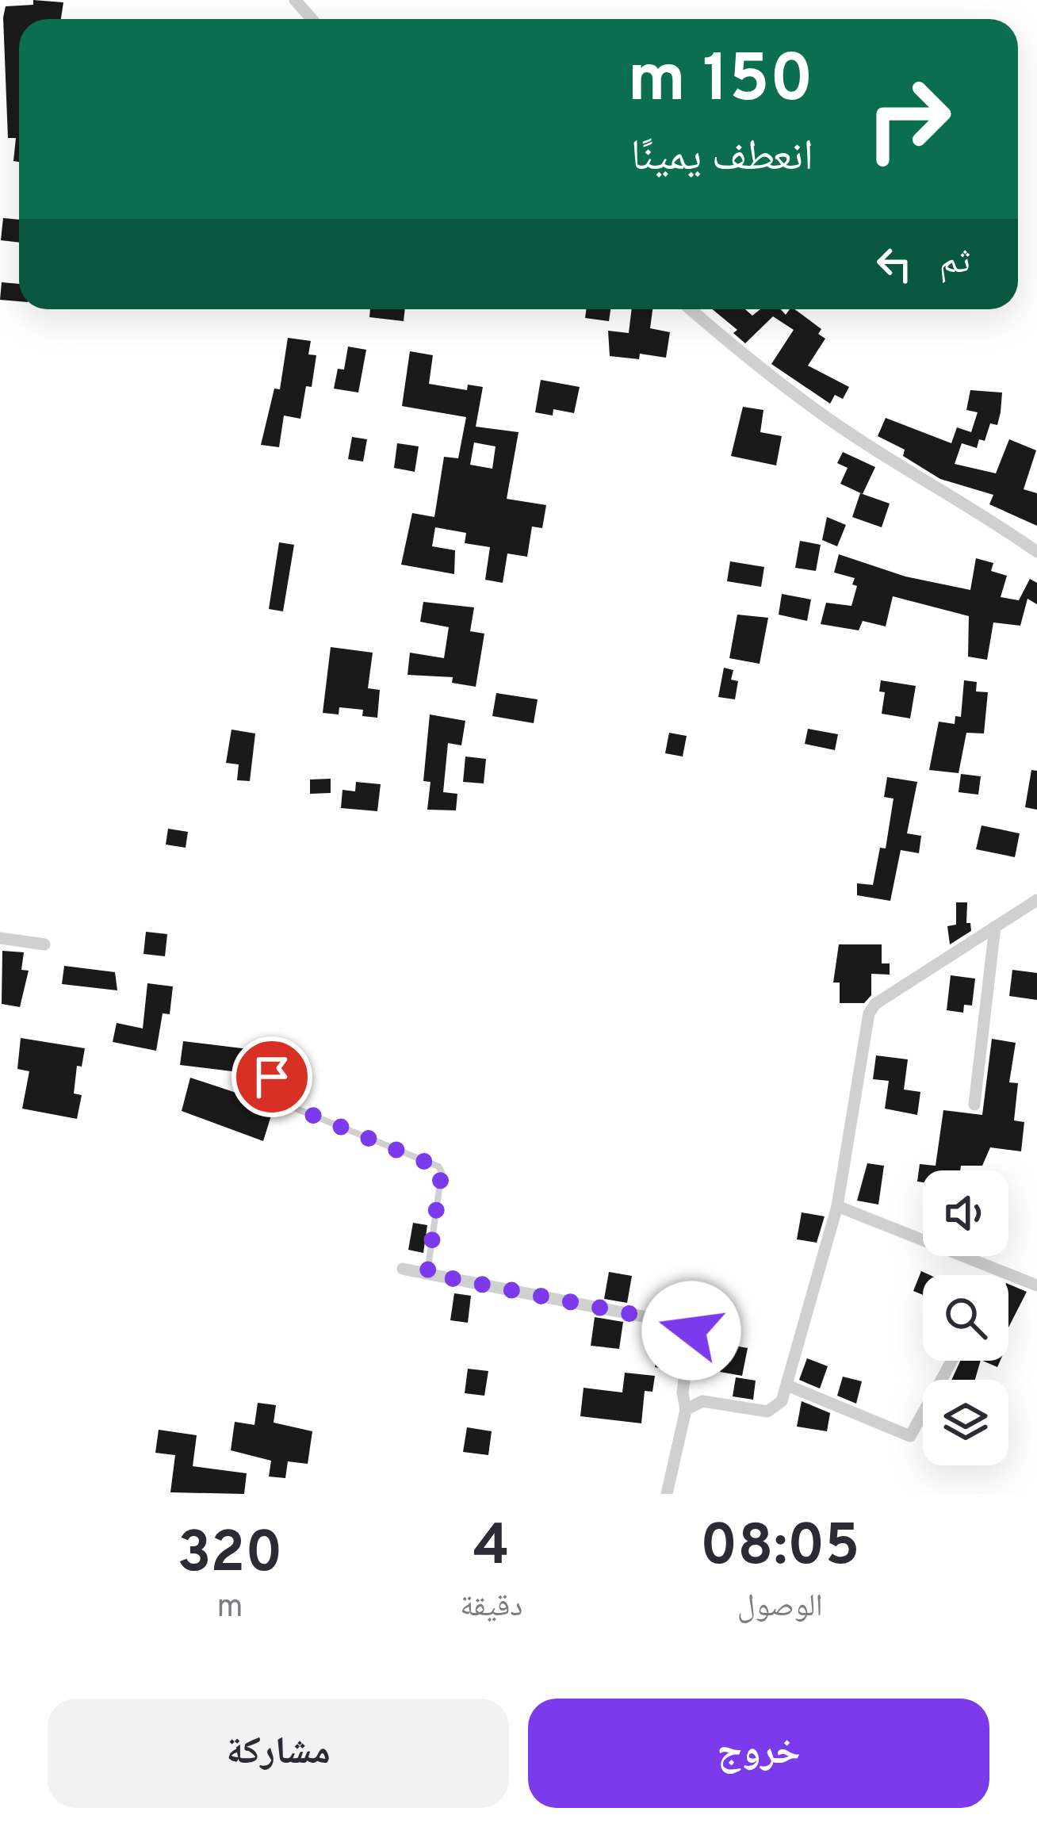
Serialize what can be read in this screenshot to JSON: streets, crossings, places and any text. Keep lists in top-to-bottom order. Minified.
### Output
{"page":{"turn":["150 m","انعطف يمينًا"],"then":"ثم","eta":["08:05","الوصول","4","دقيقة","320","m"],"buttons":["خروج","مشاركة"]}}
